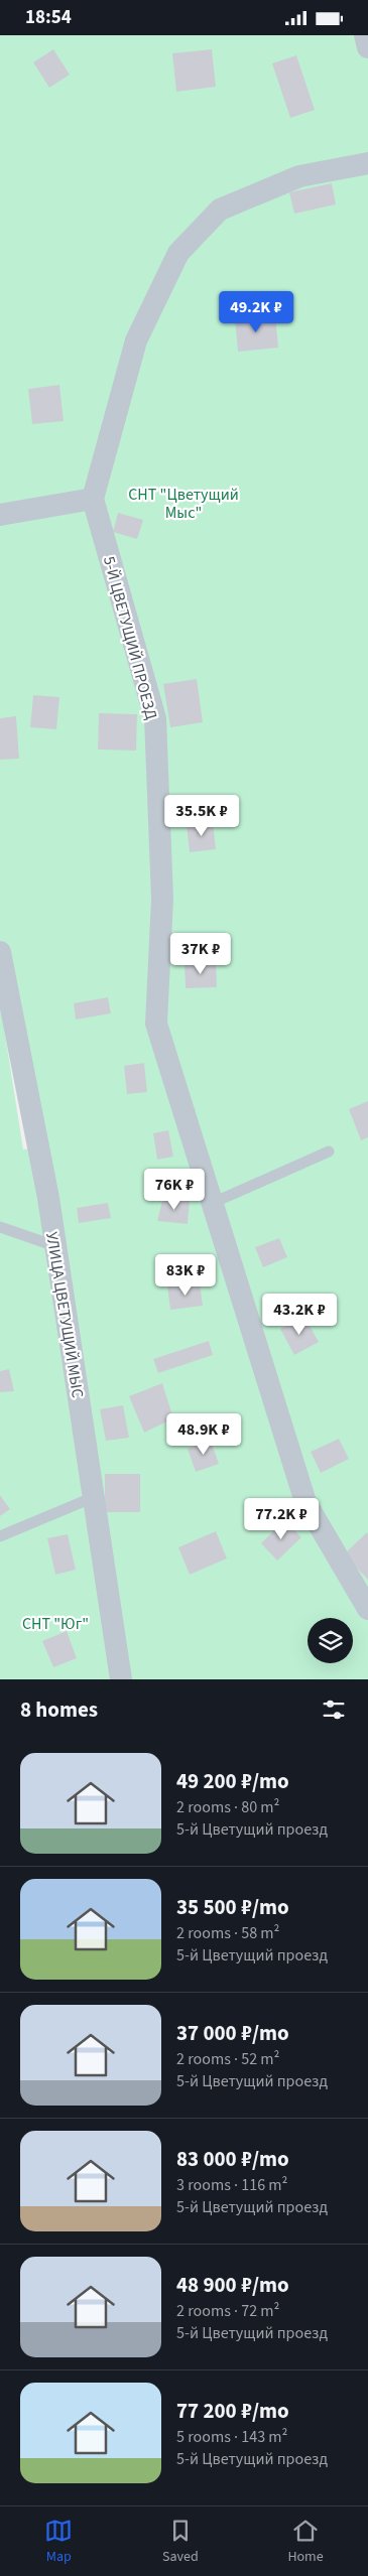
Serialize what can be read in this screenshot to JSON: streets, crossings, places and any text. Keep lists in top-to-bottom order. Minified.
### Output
{"streets":{"street":["5-Й ЦВЕТУЩИЙ ПРОЕЗД","УЛИЦА ЦВЕТУЩИЙ МЫС"]},"parks":["СНТ \"Цветущий Мыс\"","СНТ \"Юг\""],"page":{"status":"18:54","price":["49.2K ₽","35.5K ₽","37K ₽","76K ₽","83K ₽","43.2K ₽","48.9K ₽","77.2K ₽"],"heading":"8 homes","list":[{"name":"49 200 ₽/mo","note":"2 rooms · 80 m² · 5-й Цветущий проезд"},{"name":"35 500 ₽/mo","note":"2 rooms · 58 m² · 5-й Цветущий проезд"},{"name":"37 000 ₽/mo","note":"2 rooms · 52 m² · 5-й Цветущий проезд"},{"name":"83 000 ₽/mo","note":"3 rooms · 116 m² · 5-й Цветущий проезд"},{"name":"48 900 ₽/mo","note":"2 rooms · 72 m² · 5-й Цветущий проезд"},{"name":"77 200 ₽/mo","note":"5 rooms · 143 m² · 5-й Цветущий проезд"}],"tabs":["Map","Saved","Home"]}}
